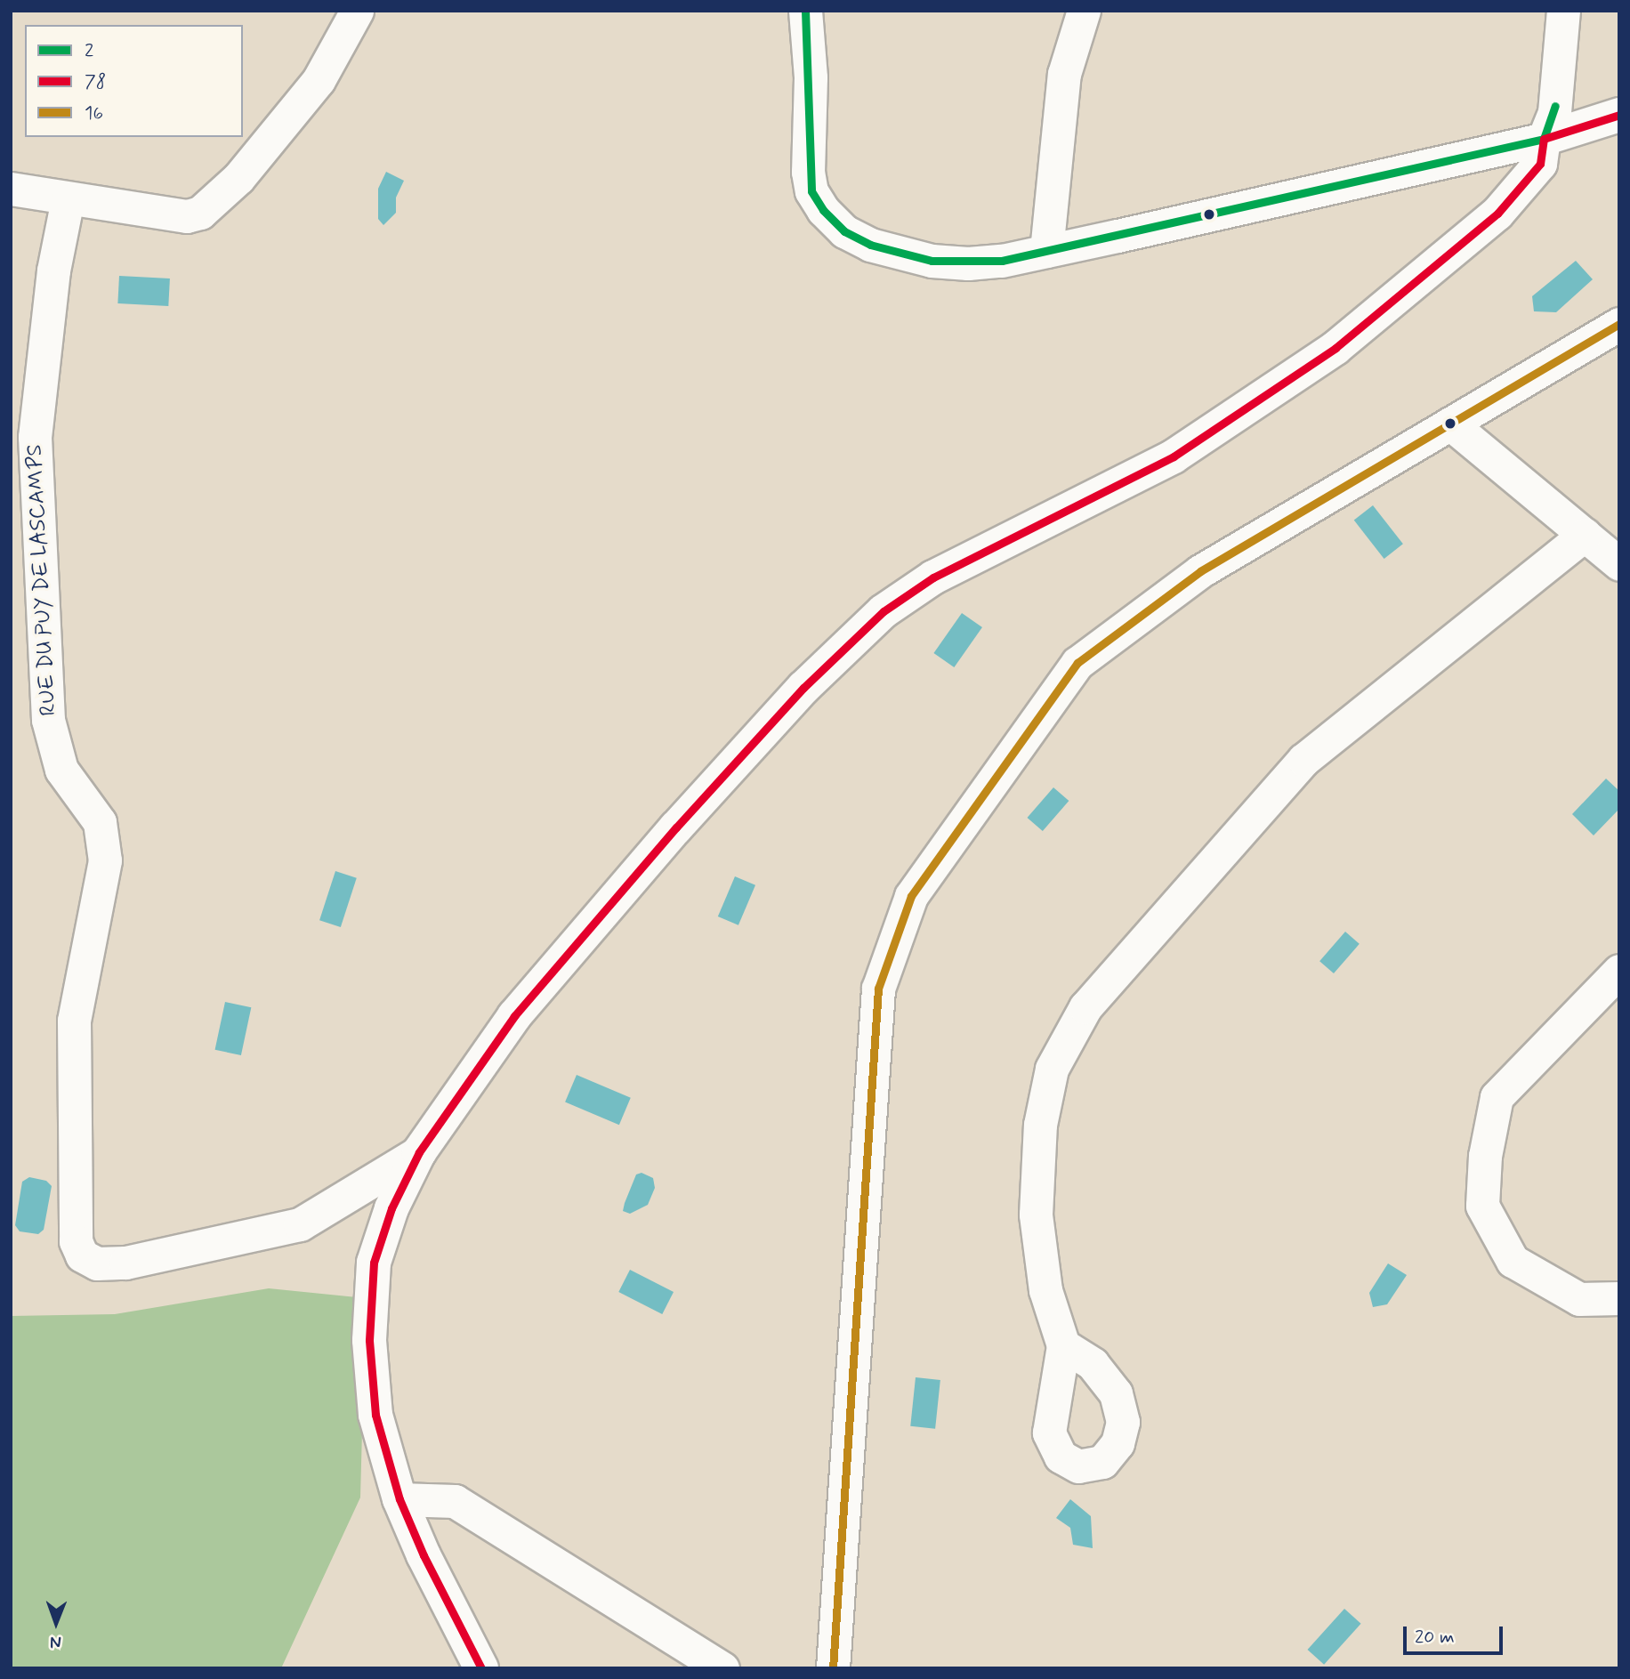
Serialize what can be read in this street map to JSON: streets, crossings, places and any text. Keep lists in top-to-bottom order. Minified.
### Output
{"streets":{"street":["RUE DU PUY DE LASCAMPS"]},"lines":["transit line 2","transit line 78","transit line 16"],"legend":["2","78","16"],"scale_bar":"20 m","north":"bottom"}
